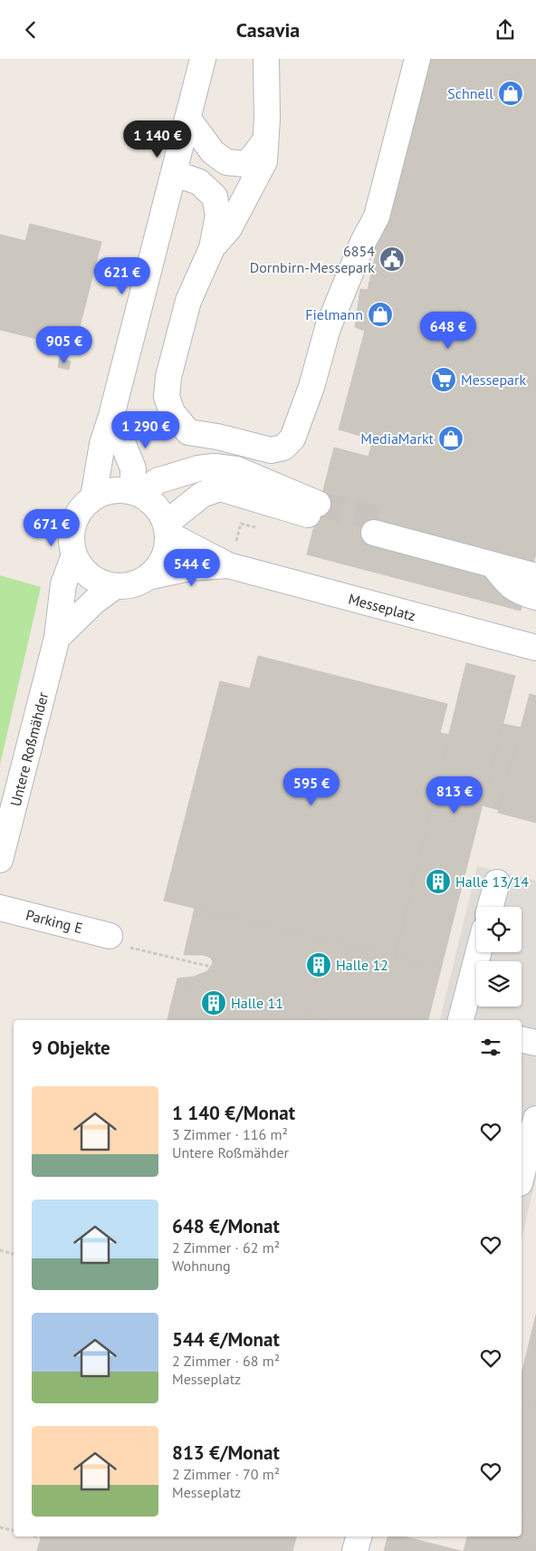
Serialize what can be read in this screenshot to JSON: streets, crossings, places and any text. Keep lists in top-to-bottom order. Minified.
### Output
{"streets":{"street":["Messeplatz","Untere Roßmähder","Parking E"]},"crossings":[["Messeplatz","Untere Roßmähder"]],"places":{"shop":["Schnell","Fielmann","MediaMarkt"],"public building":["6854 Dornbirn-Messepark"],"supermarket":["Messepark"],"building":["Halle 13/14","Halle 12","Halle 11"]},"page":{"header":"Casavia","price":["1 140 €","621 €","648 €","905 €","1 290 €","671 €","544 €","595 €","813 €"],"heading":"9 Objekte","list":[{"name":"1 140 €/Monat","note":"3 Zimmer · 116 m² · Untere Roßmähder"},{"name":"648 €/Monat","note":"2 Zimmer · 62 m² · Wohnung"},{"name":"544 €/Monat","note":"2 Zimmer · 68 m² · Messeplatz"},{"name":"813 €/Monat","note":"2 Zimmer · 70 m² · Messeplatz"}]}}
